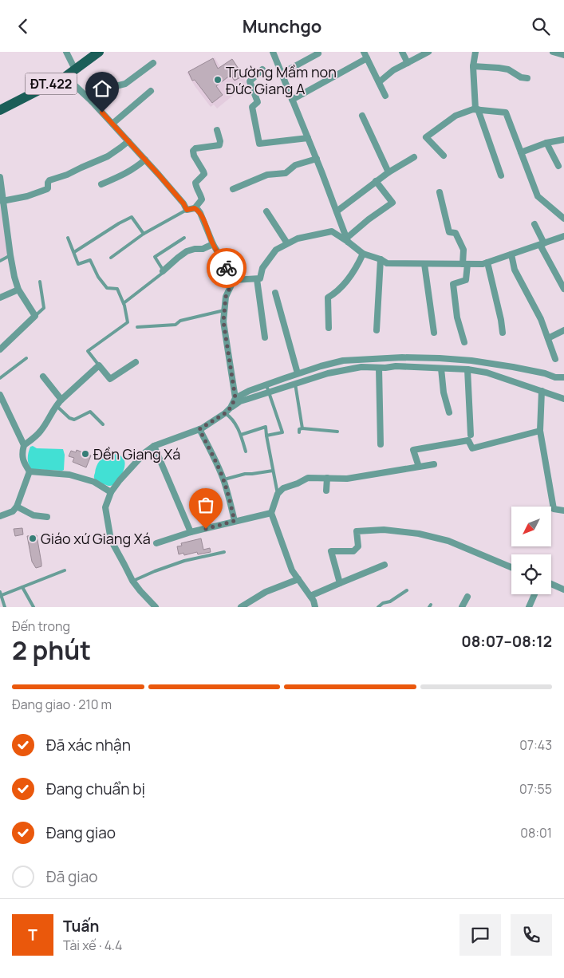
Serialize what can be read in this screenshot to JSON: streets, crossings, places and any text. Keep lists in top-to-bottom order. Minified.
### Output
{"streets":{"main road":["ĐT.422"]},"places":["Trường Mầm non Đức Giang A","Đền Giang Xá","Giáo xứ Giang Xá"],"north":"bottom left","page":{"header":"Munchgo","heading":["2 phút","Đến trong","08:07–08:12"],"panel":["Tuấn","Tài xế · 4.4"],"bar":"Đang giao · 210 m","list":[["Đã xác nhận","07:43"],["Đang chuẩn bị","07:55"],["Đang giao","08:01"],"Đã giao"],"round":"T"}}
